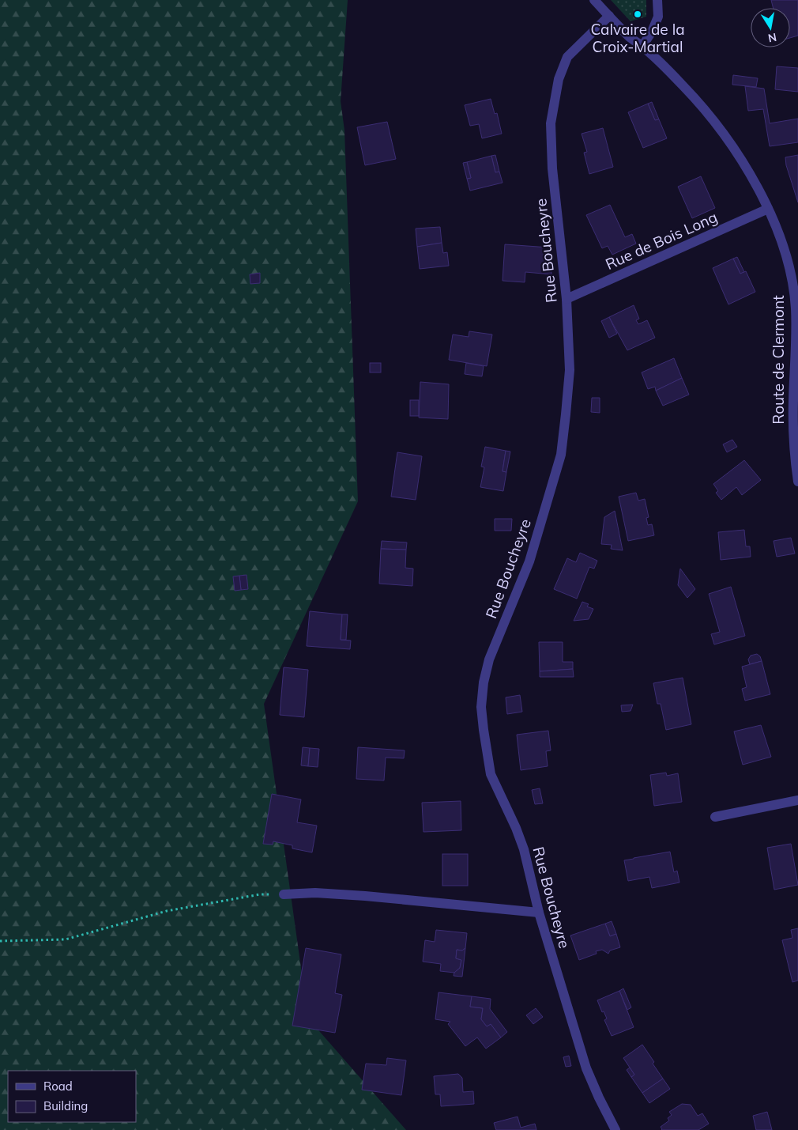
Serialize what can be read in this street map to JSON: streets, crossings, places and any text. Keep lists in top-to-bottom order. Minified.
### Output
{"streets":{"street":["Rue de Bois Long","Rue Boucheyre","Route de Clermont"]},"crossings":[["Rue de Bois Long","Rue Boucheyre"],["Rue de Bois Long","Route de Clermont"],["Rue Boucheyre","Route de Clermont"]],"places":["Calvaire de la Croix-Martial"],"legend":["Road","Building"],"north":"bottom"}
